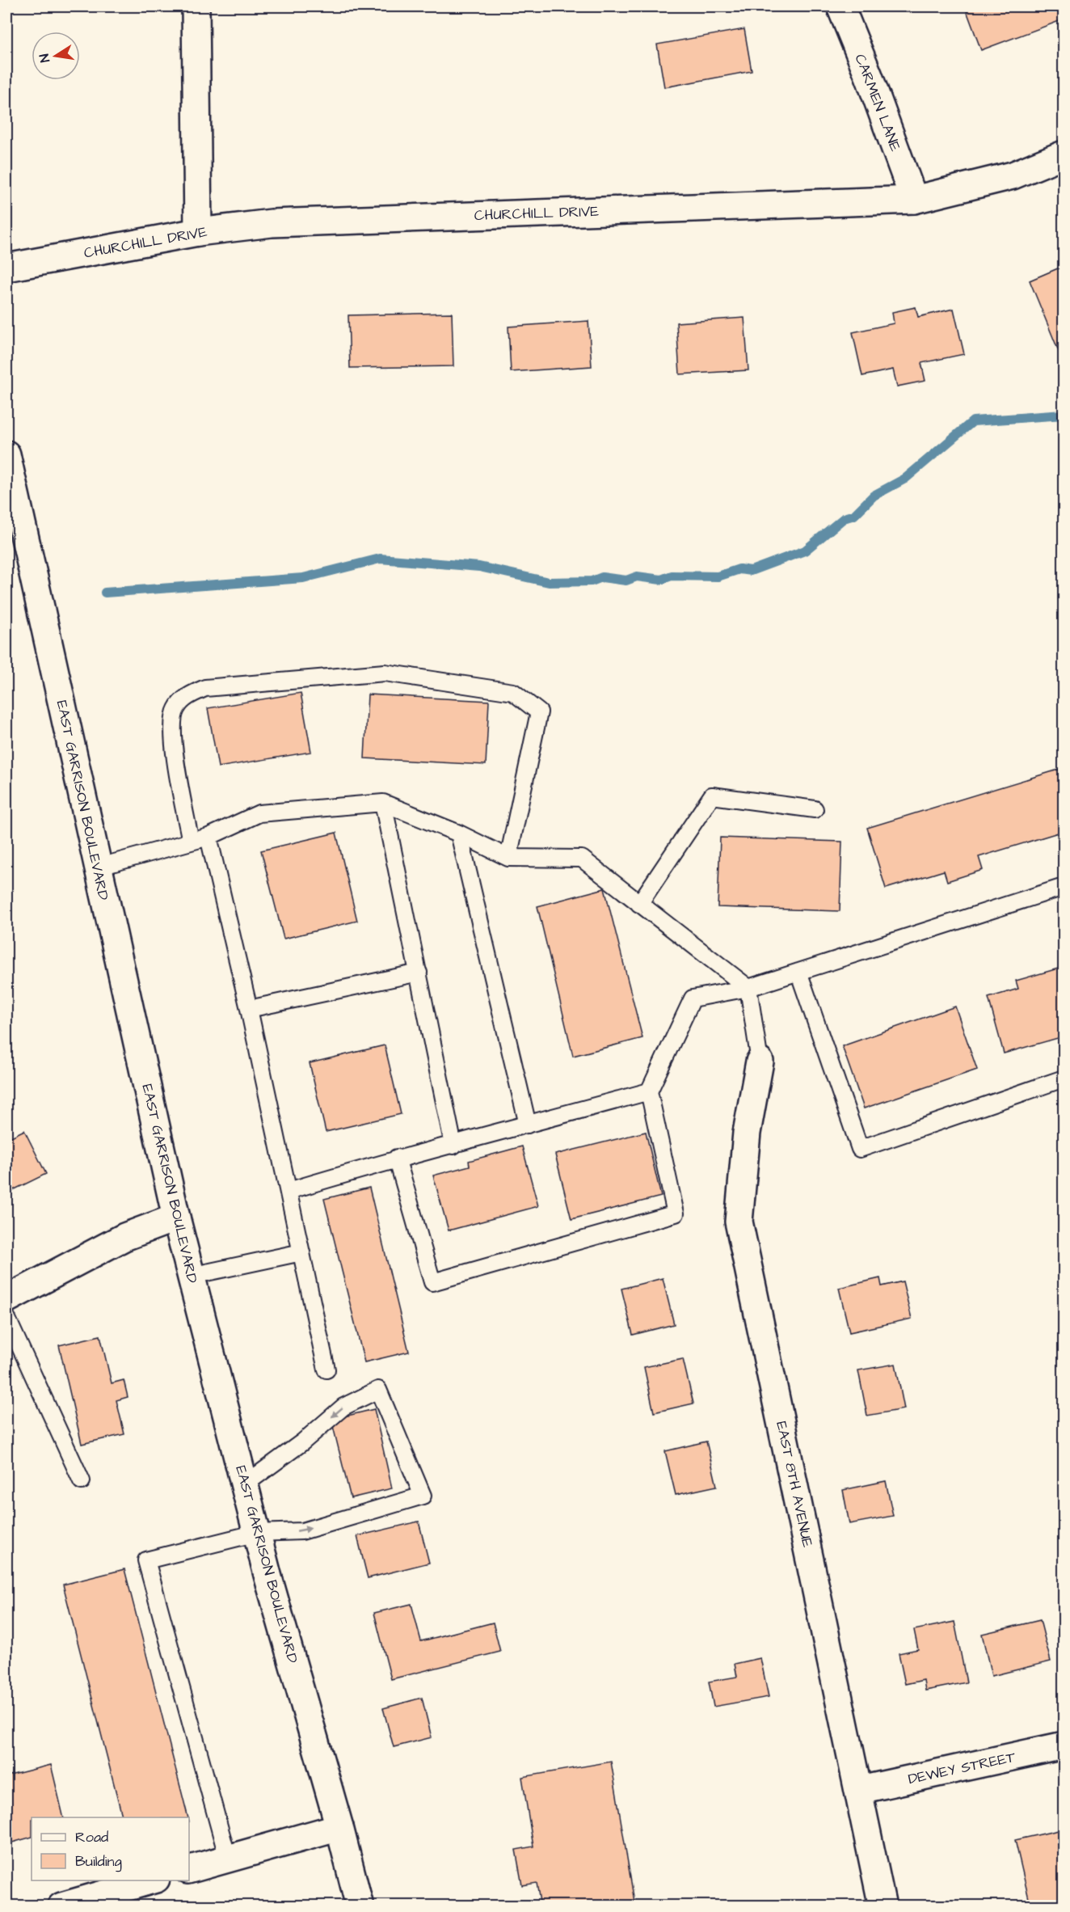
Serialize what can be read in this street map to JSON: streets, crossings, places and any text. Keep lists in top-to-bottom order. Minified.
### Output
{"streets":{"street":["CARMEN LANE","CHURCHILL DRIVE","EAST GARRISON BOULEVARD","EAST 8TH AVENUE","DEWEY STREET"]},"crossings":[["CARMEN LANE","CHURCHILL DRIVE"],["EAST 8TH AVENUE","DEWEY STREET"]],"legend":["Road","Building"],"north":"left"}
